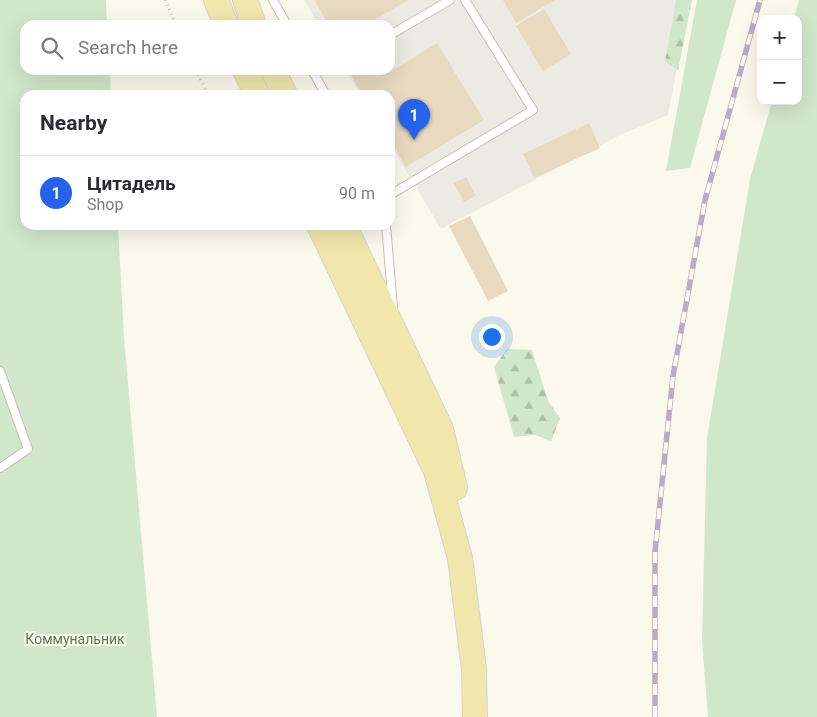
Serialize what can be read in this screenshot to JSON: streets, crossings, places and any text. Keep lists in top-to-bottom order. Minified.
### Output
{"parks":["Коммунальник"],"page":{"map_buttons":["+","−"],"search":"Search here","heading":"Nearby","pins":"1","list":[{"mark":"1","name":"Цитадель","note":"Shop","value":"90 m"}]}}
